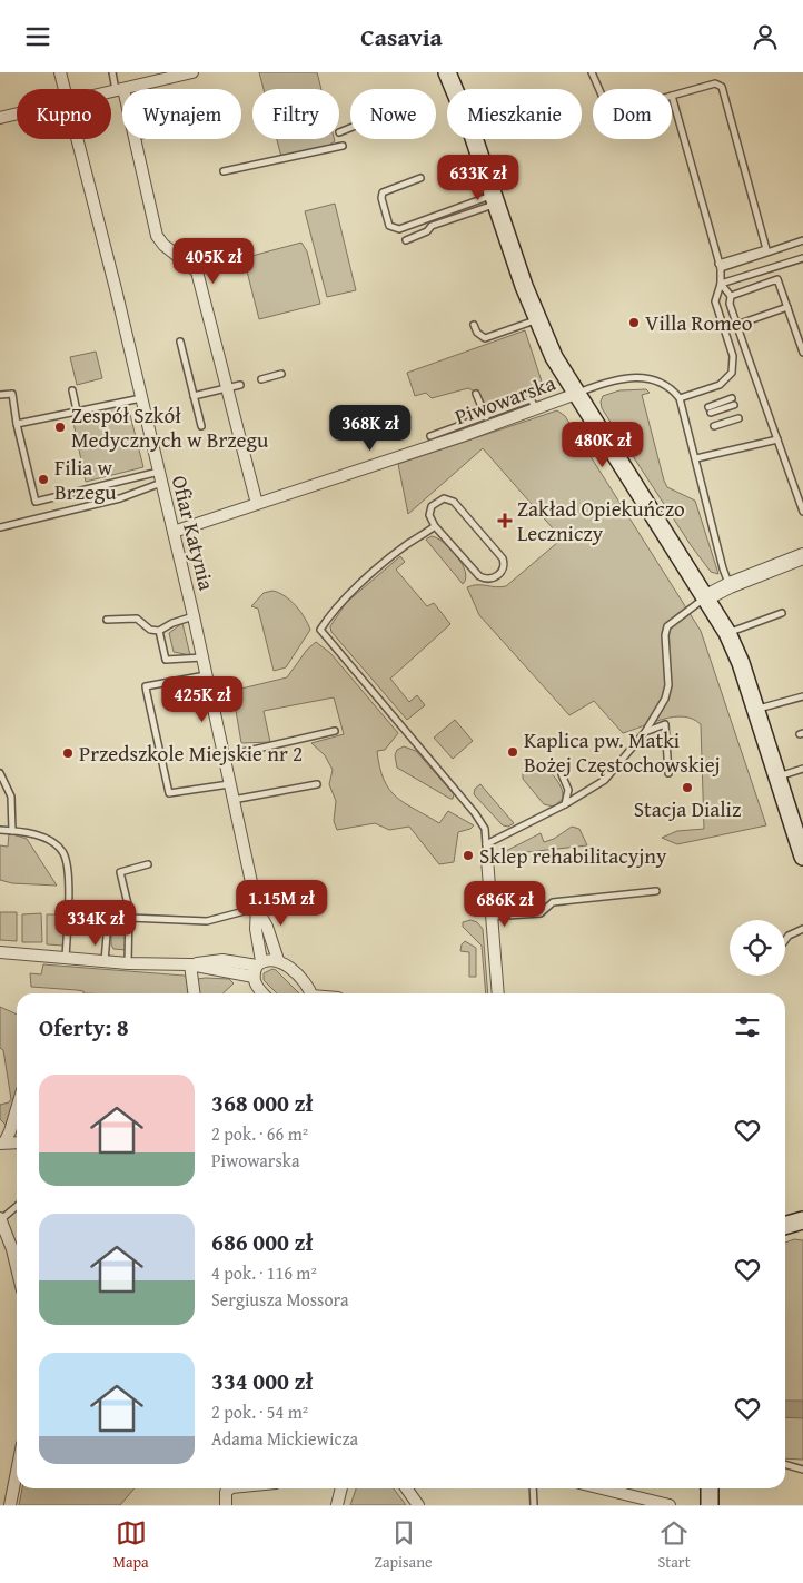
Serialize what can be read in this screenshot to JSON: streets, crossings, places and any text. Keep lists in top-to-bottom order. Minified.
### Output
{"streets":{"street":["Piwowarska","Ofiar Katynia"]},"crossings":[["Piwowarska","Ofiar Katynia"]],"places":{"other":["Villa Romeo","Zespół Szkół Medycznych w Brzegu","Filia w Brzegu","Kaplica pw. Matki Bożej Częstochowskiej","Przedszkole Miejskie nr 2","Stacja Dializ","Sklep rehabilitacyjny"],"health":["Zakład Opiekuńczo Leczniczy"]},"page":{"header":"Casavia","chip":["Kupno","Wynajem","Filtry","Nowe","Mieszkanie","Dom"],"price":["633K zł","405K zł","368K zł","480K zł","425K zł","1.15M zł","686K zł","334K zł"],"heading":"Oferty: 8","list":[{"name":"368 000 zł","note":"2 pok. · 66 m² · Piwowarska"},{"name":"686 000 zł","note":"4 pok. · 116 m² · Sergiusza Mossora"},{"name":"334 000 zł","note":"2 pok. · 54 m² · Adama Mickiewicza"}],"tabs":["Mapa","Zapisane","Start"]}}
